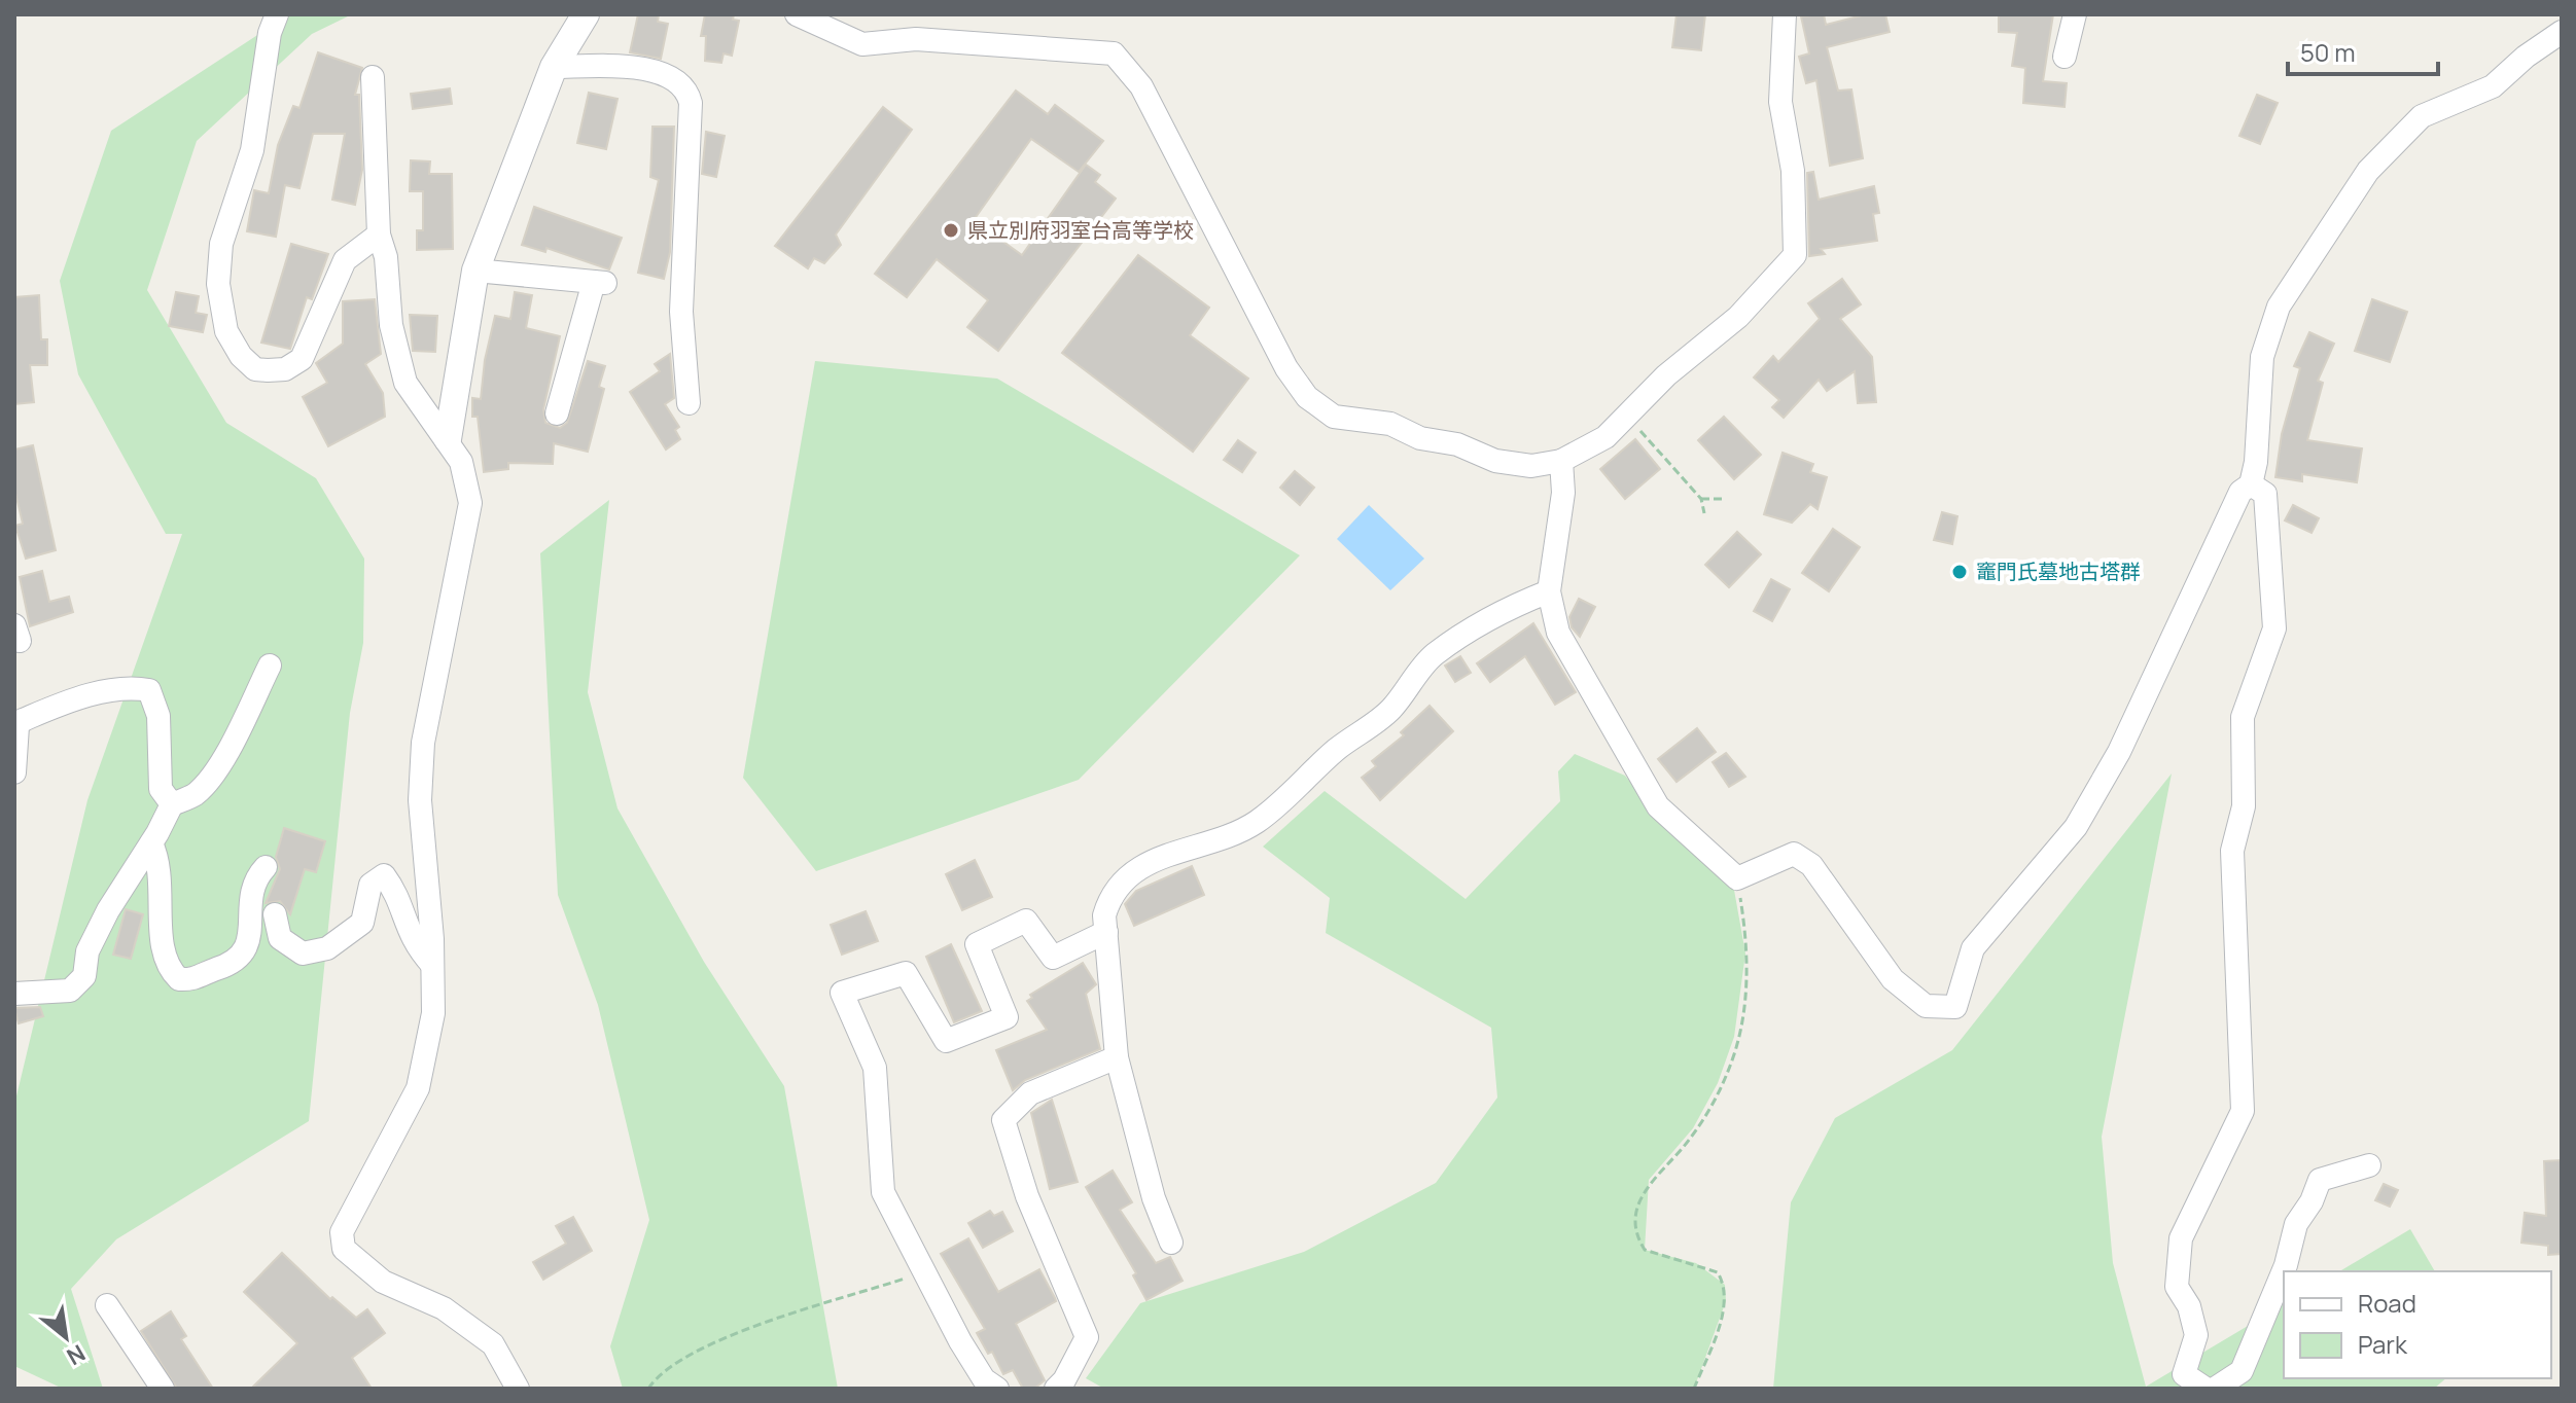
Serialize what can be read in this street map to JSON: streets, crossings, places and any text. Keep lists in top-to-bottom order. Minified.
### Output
{"places":["県立別府羽室台高等学校","竈門氏墓地古塔群"],"legend":["Road","Park"],"scale_bar":"50 m","north":"bottom right"}
